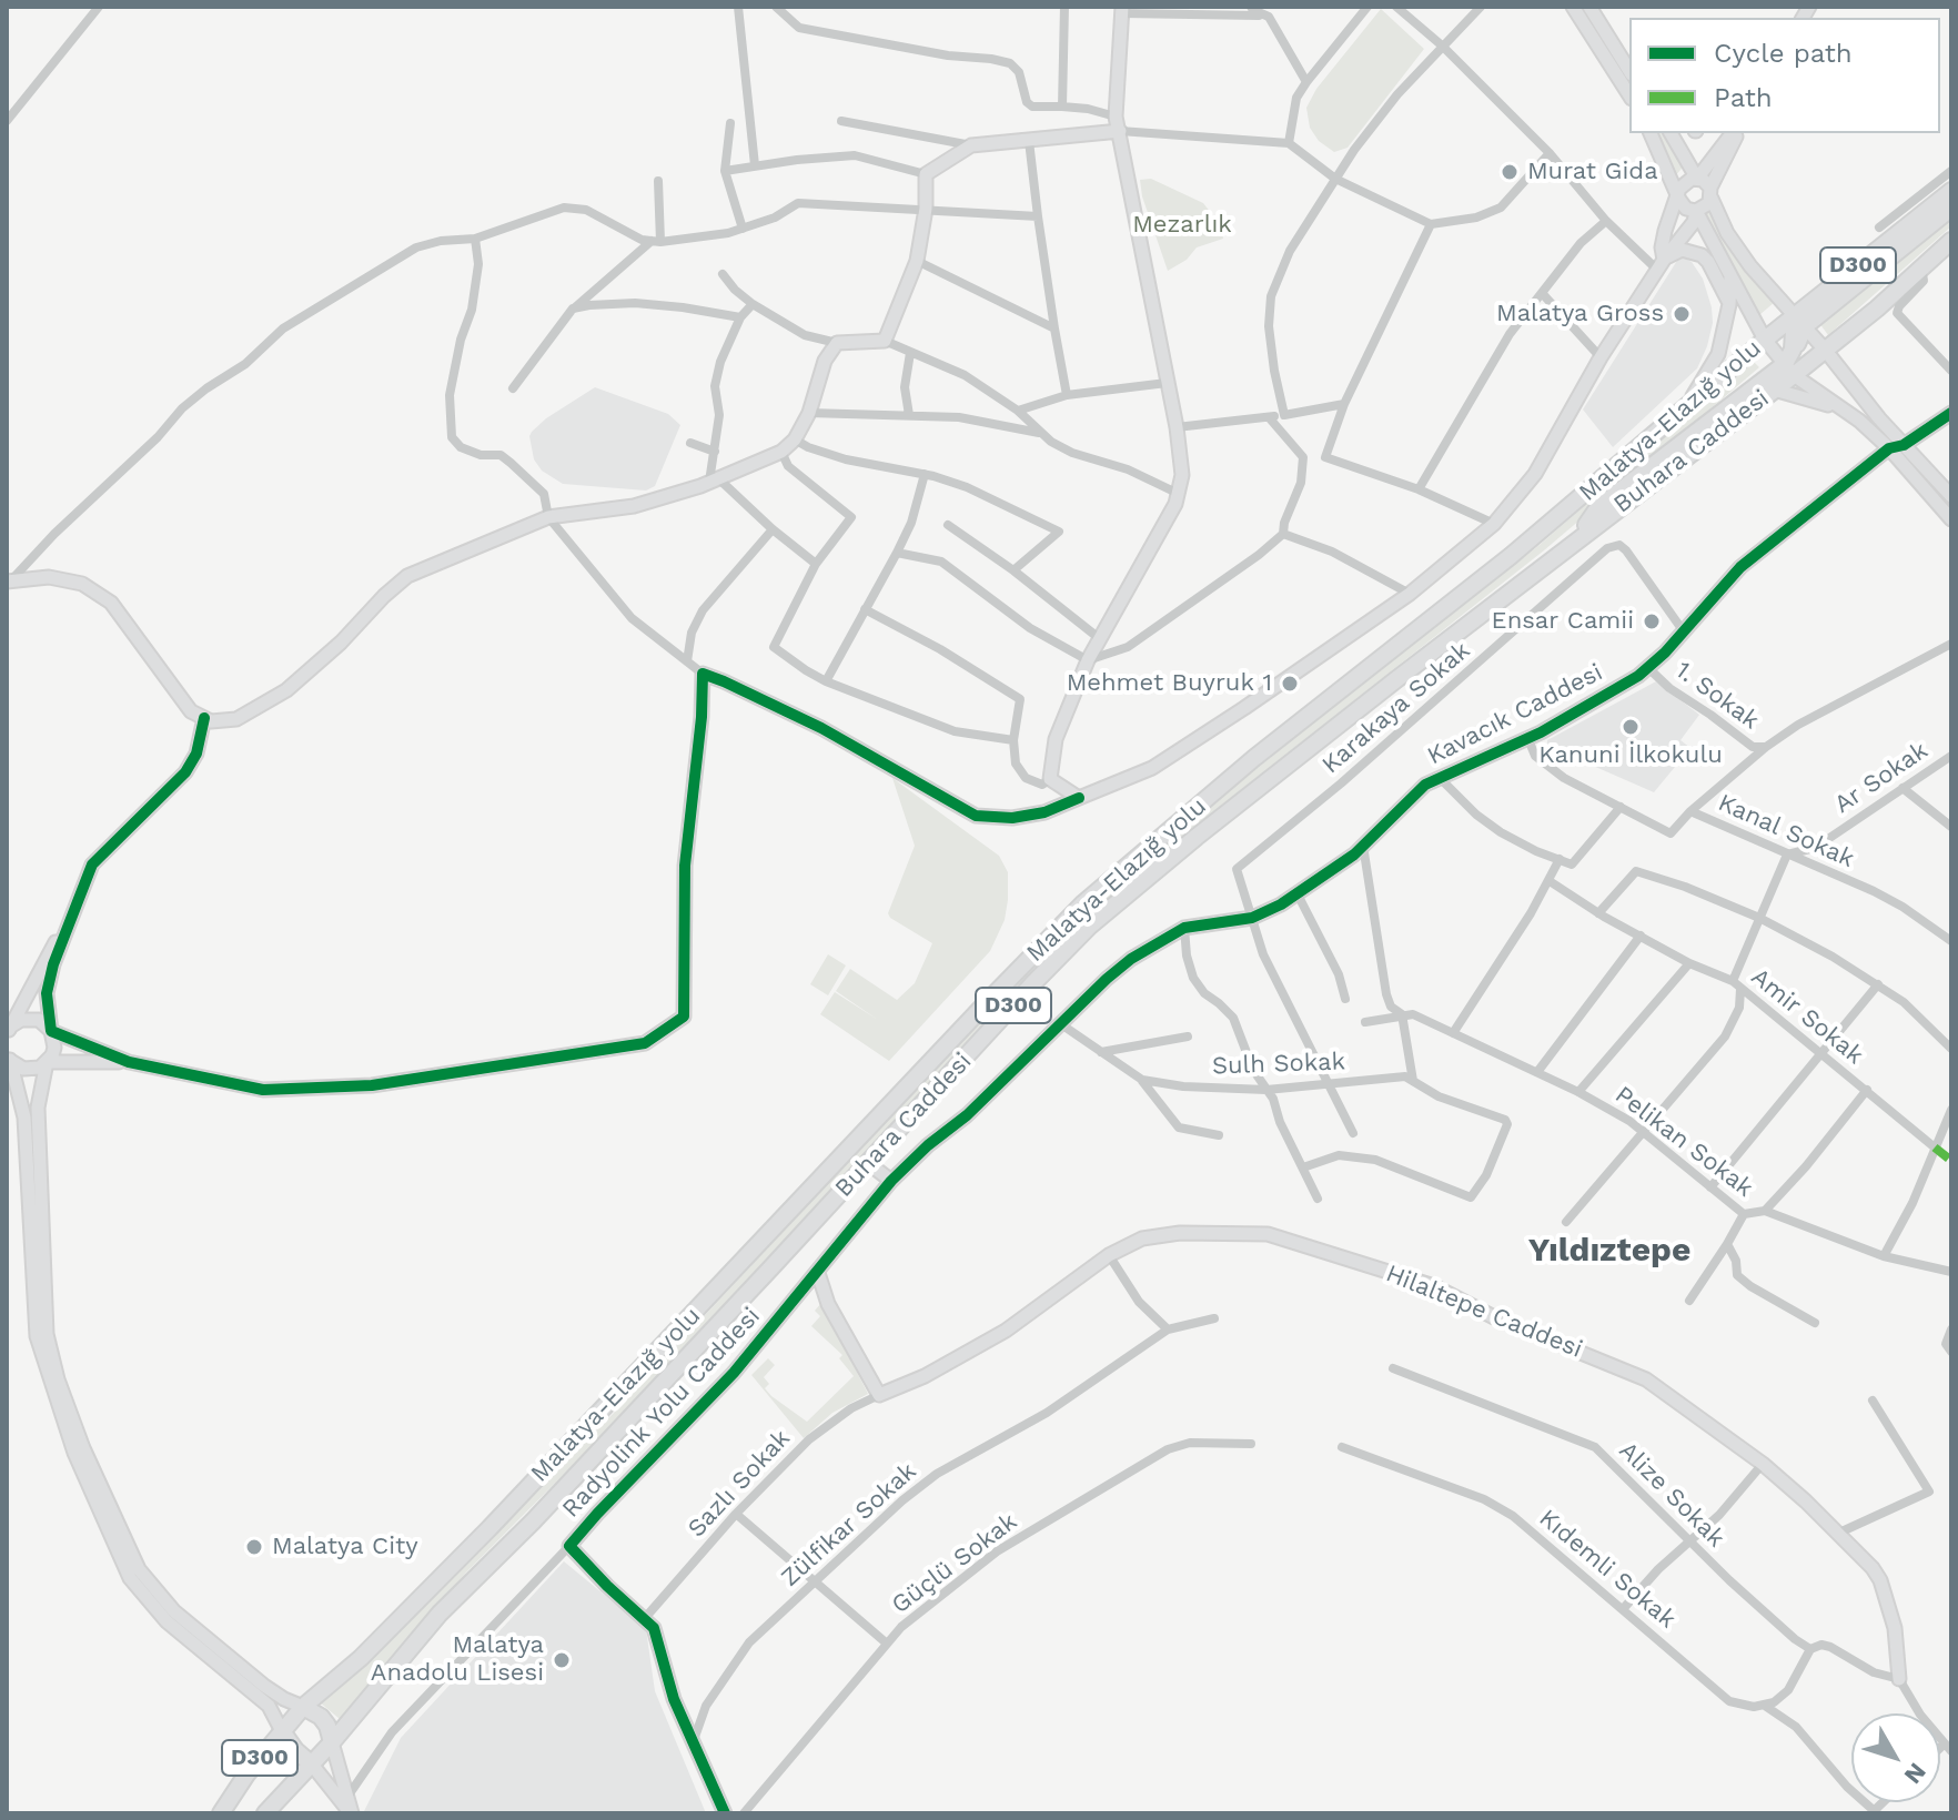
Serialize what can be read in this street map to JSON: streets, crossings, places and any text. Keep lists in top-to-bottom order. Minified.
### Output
{"streets":{"highway":["D300","Malatya-Elazığ yolu","Buhara Caddesi"],"street":["1. Sokak","Karakaya Sokak","Kavacık Caddesi","Ar Sokak","Kanal Sokak","Amir Sokak","Sulh Sokak","Pelikan Sokak","Hilaltepe Caddesi","Radyolink Yolu Caddesi","Sazlı Sokak","Alize Sokak","Zülfikar Sokak","Güçlü Sokak","Kıdemli Sokak"]},"crossings":[["D300","Buhara Caddesi"],["1. Sokak","Kavacık Caddesi"],["Karakaya Sokak","Kavacık Caddesi"],["Kavacık Caddesi","Kanal Sokak"],["Kavacık Caddesi","Sulh Sokak"],["Kavacık Caddesi","Radyolink Yolu Caddesi"],["Ar Sokak","Kanal Sokak"],["Hilaltepe Caddesi","Sazlı Sokak"],["Hilaltepe Caddesi","Alize Sokak"],["Radyolink Yolu Caddesi","Sazlı Sokak"],["Radyolink Yolu Caddesi","Zülfikar Sokak"]],"districts":["Yıldıztepe"],"parks":["Mezarlık"],"places":["Murat Gida","Malatya Gross","Ensar Camii","Mehmet Buyruk 1","Kanuni İlkokulu","Malatya City","Malatya Anadolu Lisesi"],"legend":["Cycle path","Path"],"north":"bottom right"}
